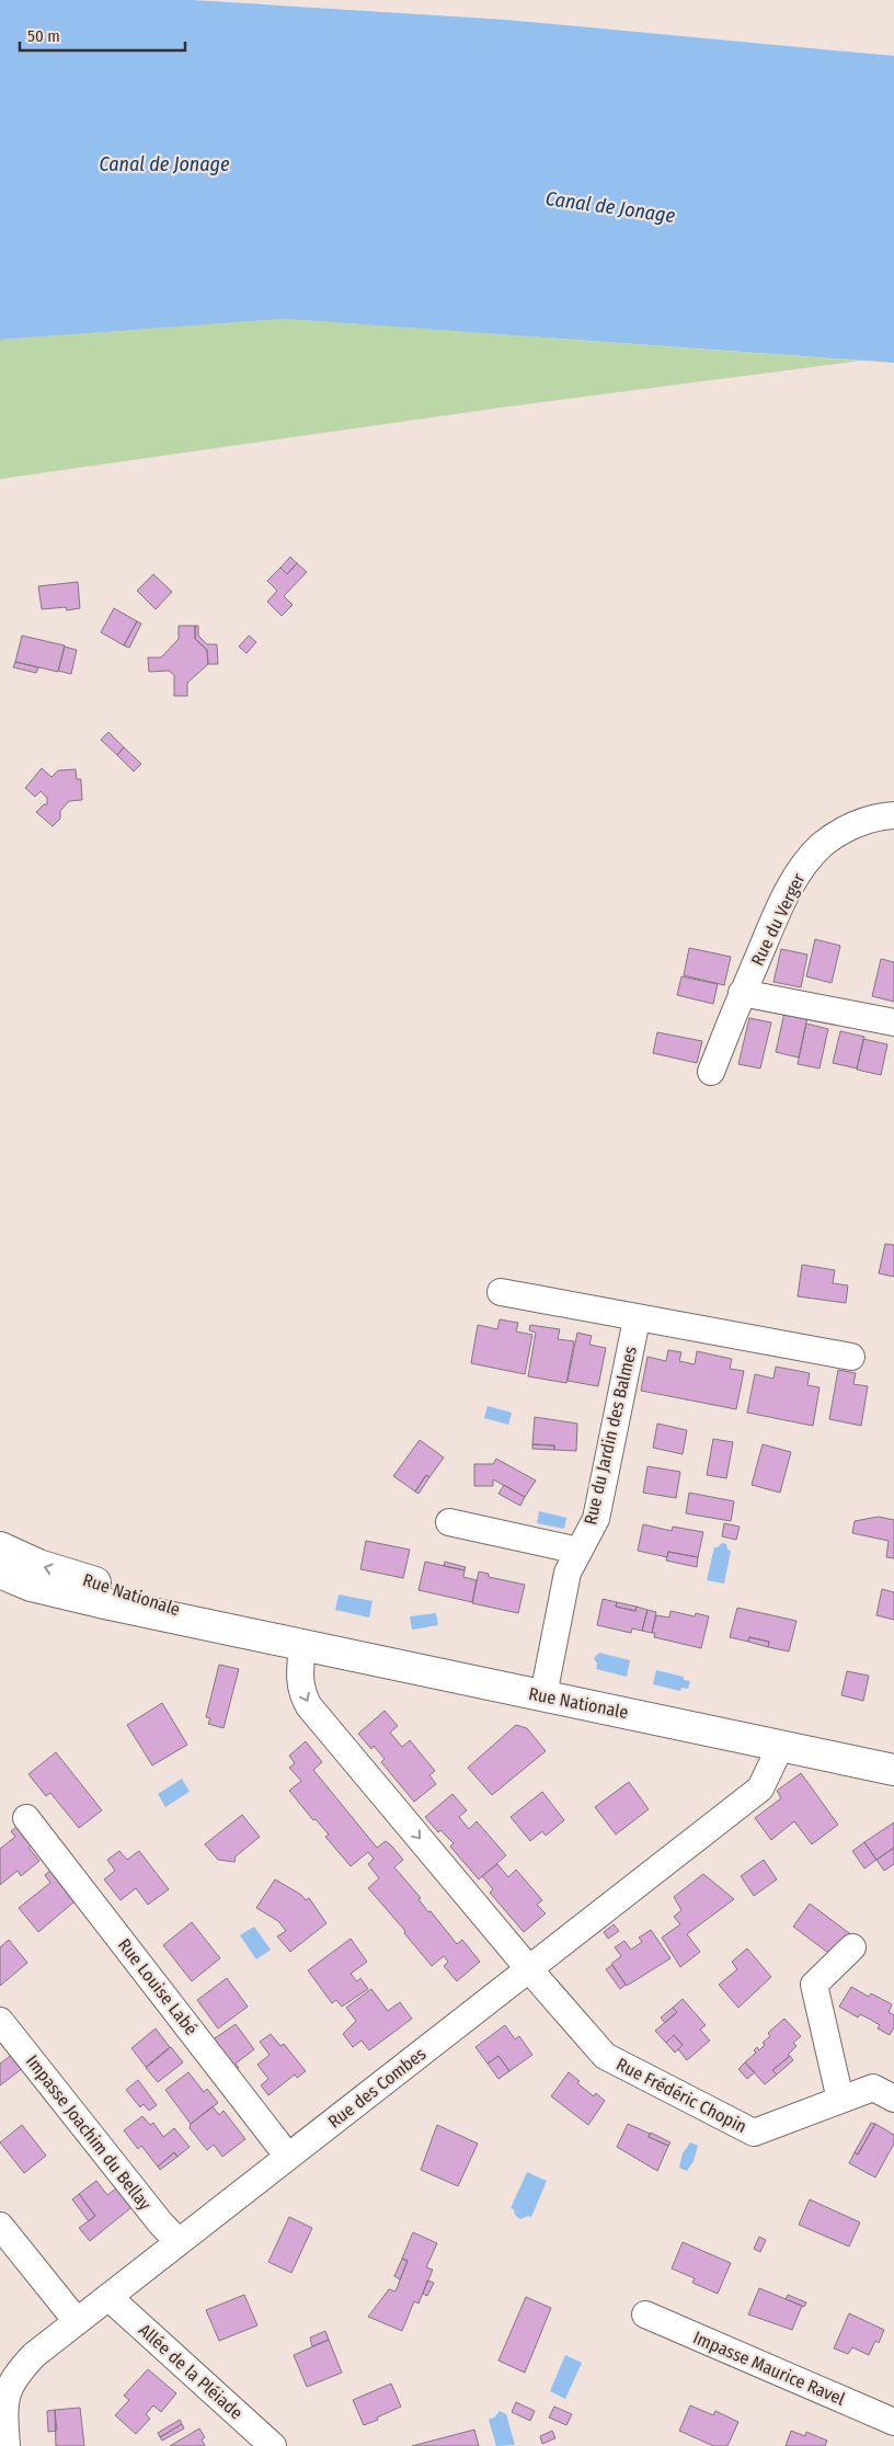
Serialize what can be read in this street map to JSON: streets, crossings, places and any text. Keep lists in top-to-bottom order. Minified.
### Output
{"streets":{"main road":["Rue Nationale"],"street":["Rue du Verger","Rue du Jardin des Balmes","Rue Louise Labé","Rue des Combes","Rue Frédéric Chopin","Impasse Joachim du Bellay","Impasse Maurice Ravel","Allée de la Pléiade"]},"crossings":[["Rue du Jardin des Balmes","Rue Nationale"],["Rue Nationale","Rue des Combes"],["Rue Nationale","Rue Frédéric Chopin"],["Rue Louise Labé","Rue des Combes"],["Rue des Combes","Rue Frédéric Chopin"],["Rue des Combes","Impasse Joachim du Bellay"],["Rue des Combes","Allée de la Pléiade"]],"one_way":["Rue Frédéric Chopin"],"water":["Canal de Jonage"],"scale_bar":"50 m"}
